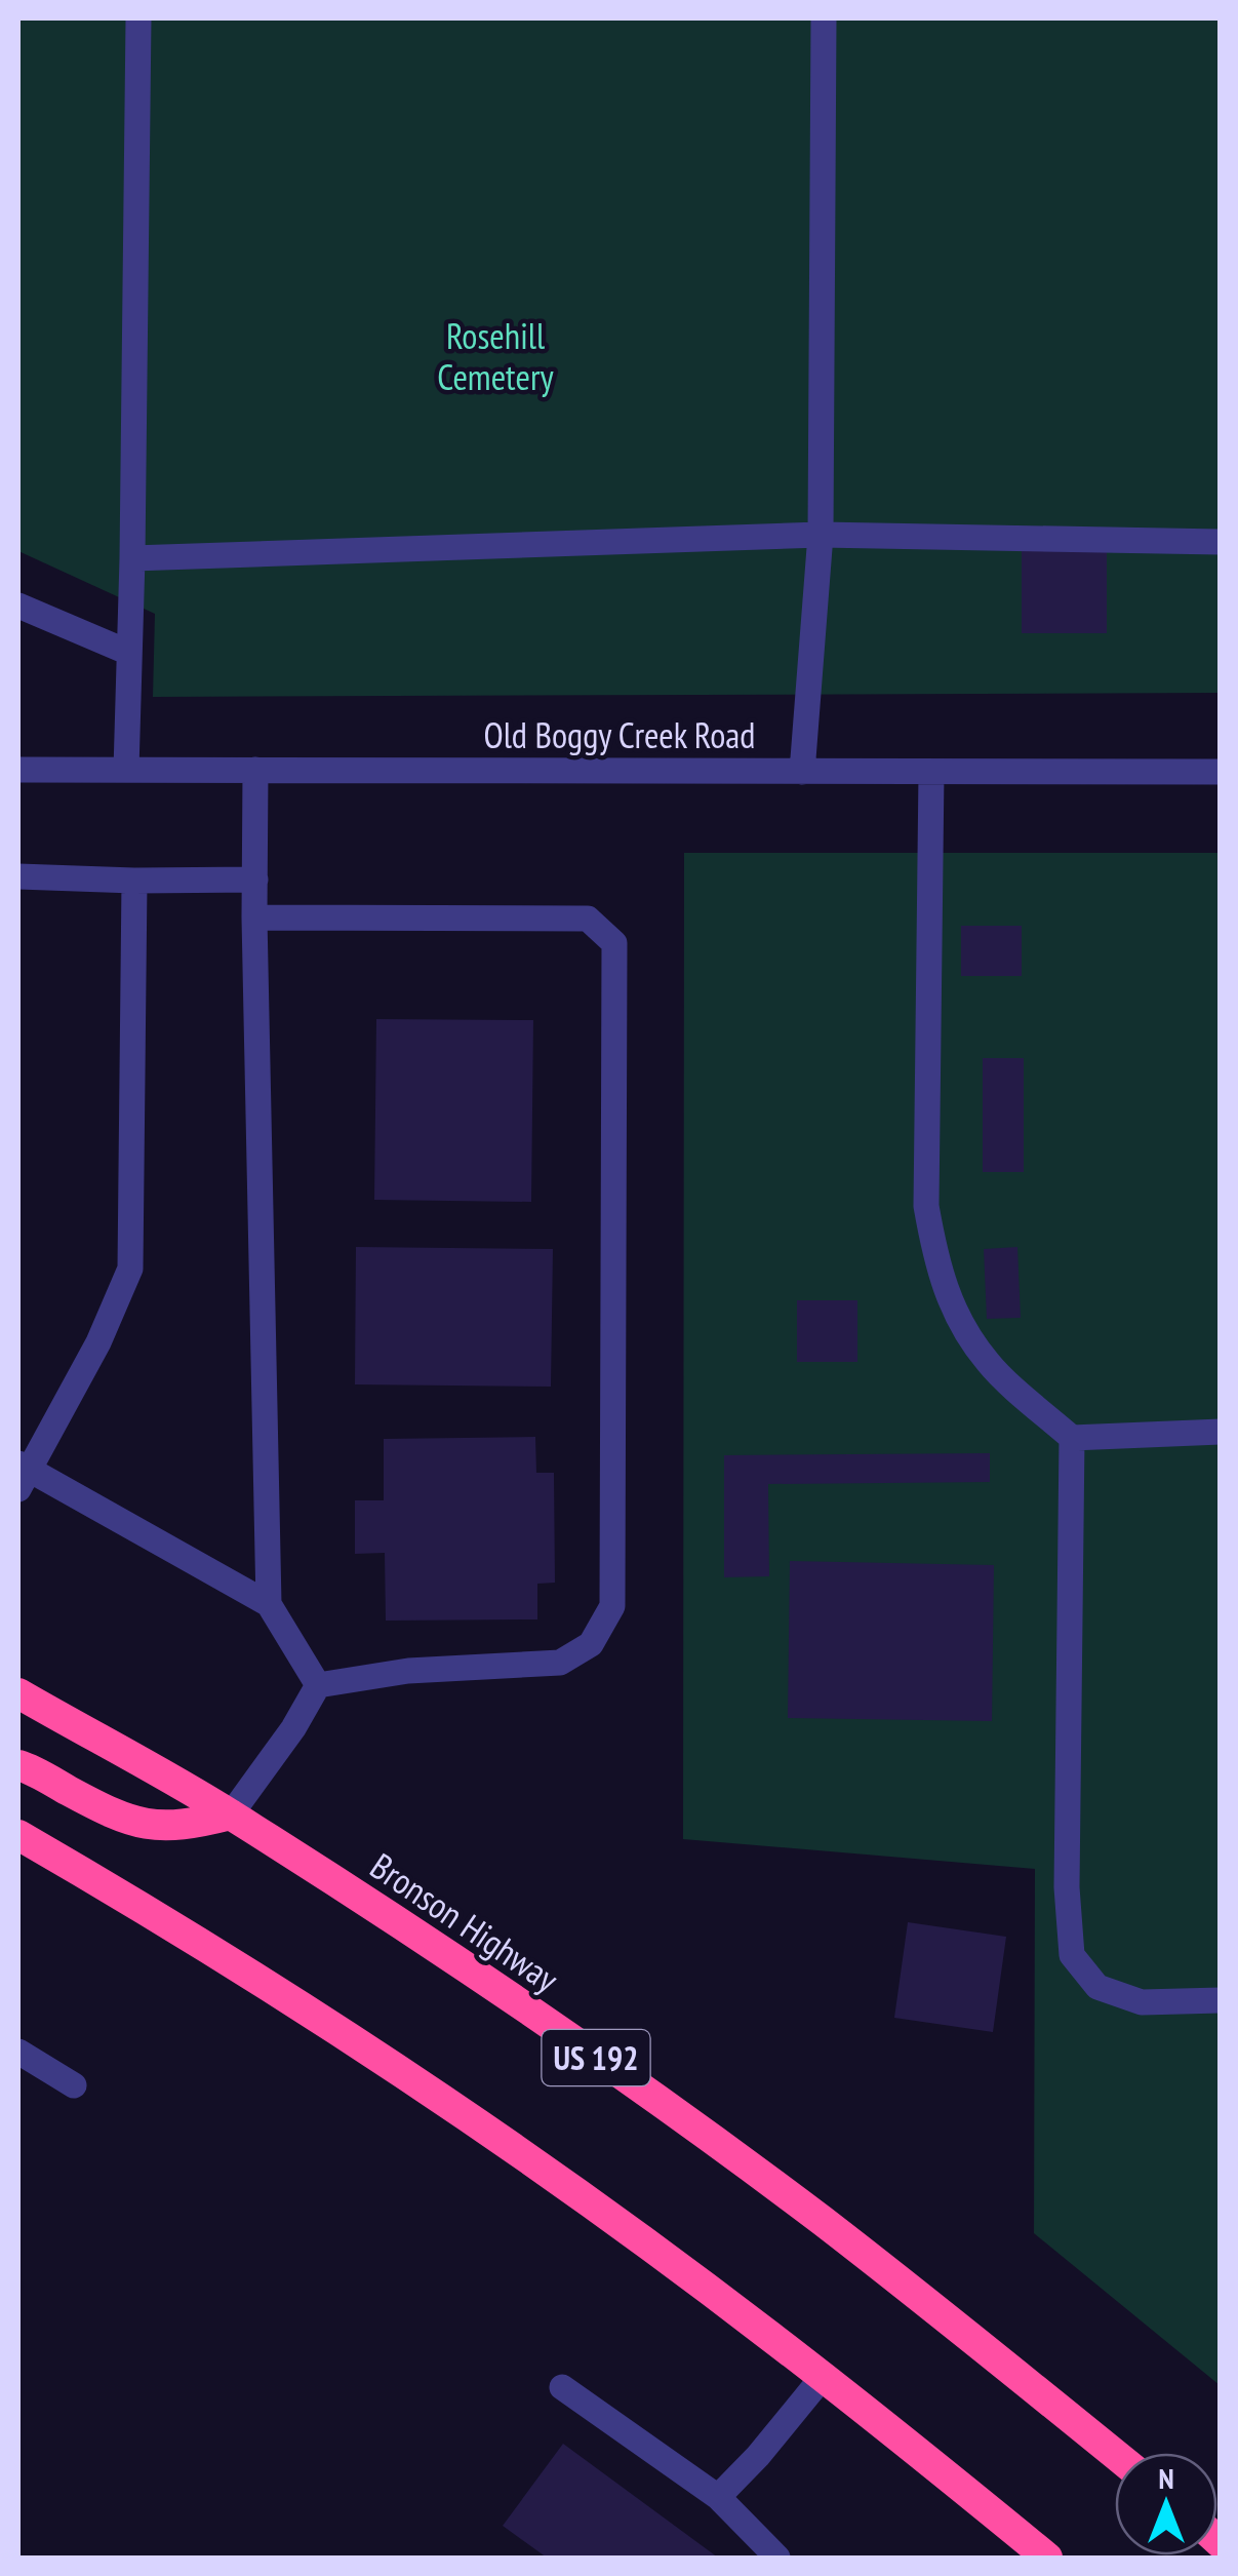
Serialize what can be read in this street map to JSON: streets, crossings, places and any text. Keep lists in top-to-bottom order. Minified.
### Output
{"streets":{"highway":["Bronson Highway","US 192"],"street":["Old Boggy Creek Road"]},"parks":["Rosehill Cemetery"],"north":"top"}
